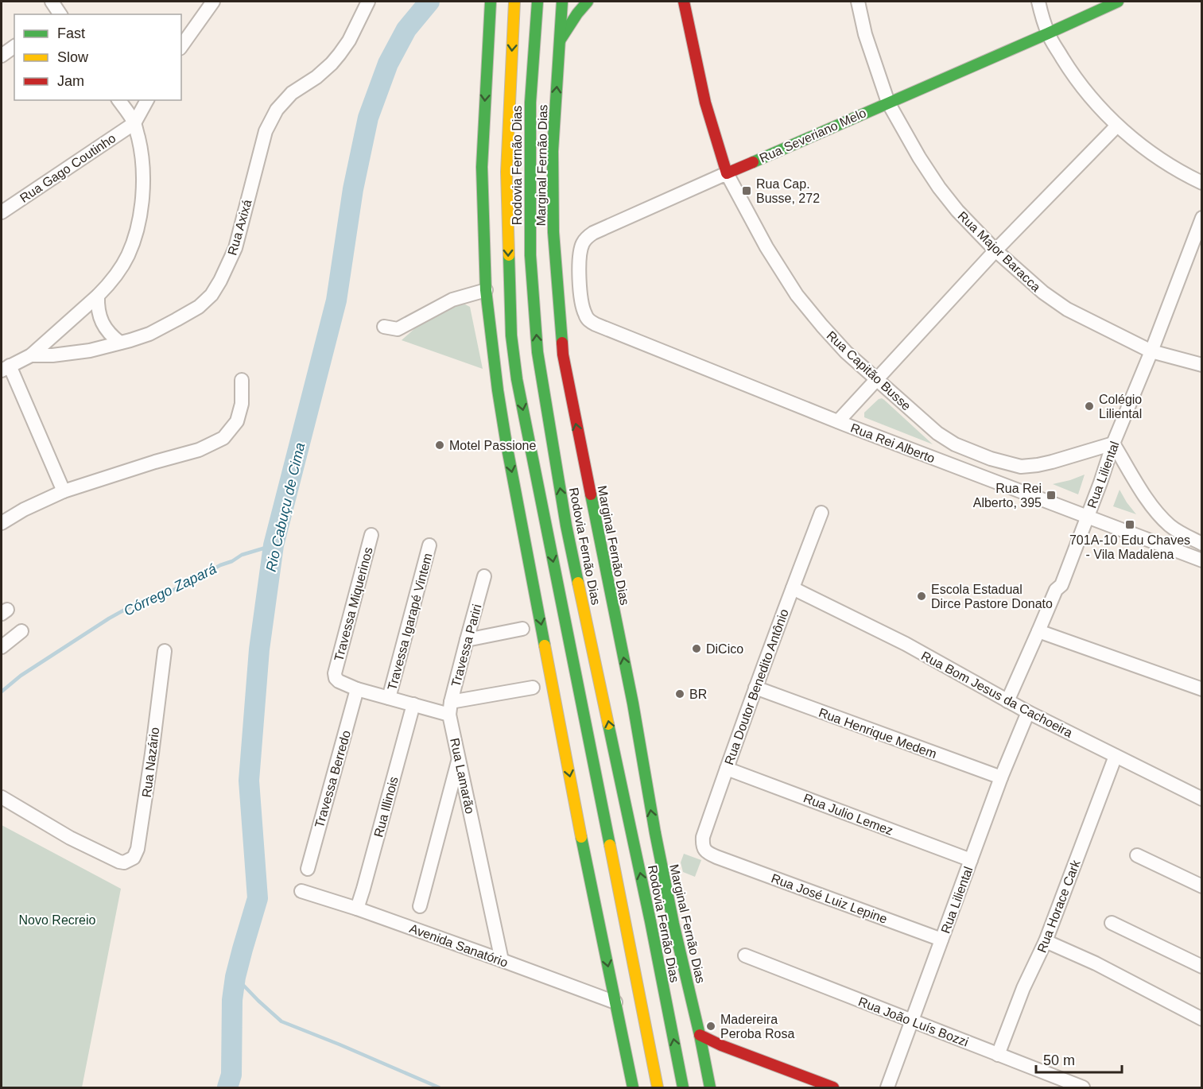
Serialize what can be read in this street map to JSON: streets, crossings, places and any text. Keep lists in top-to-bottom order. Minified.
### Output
{"streets":{"main road":["Rua Severiano Melo","Rodovia Fernão Dias","Marginal Fernão Dias","Rua Capitão Busse"],"street":["Rua Gago Coutinho","Rua Axixá","Rua Major Baracca","Rua Rei Alberto","Rua Liliental","Travessa Miquerinos","Travessa Igarapé Vintem","Travessa Pariri","Rua Doutor Benedito Antônio","Rua Bom Jesus da Cachoeira","Rua Henrique Medem","Rua Nazário","Rua Lamarão","Travessa Berredo","Rua Illinois","Rua Julio Lemez","Rua José Luiz Lepine","Rua Horace Cark","Avenida Sanatório","Rua João Luís Bozzi"]},"crossings":[["Rua Severiano Melo","Rua Major Baracca"],["Rua Severiano Melo","Rua Capitão Busse"],["Rua Severiano Melo","Rua Rei Alberto"],["Rua Major Baracca","Rua Liliental"],["Rua Capitão Busse","Rua Liliental"],["Rua Rei Alberto","Rua Liliental"],["Rua Liliental","Rua Bom Jesus da Cachoeira"],["Rua Liliental","Rua Henrique Medem"],["Rua Liliental","Rua Julio Lemez"],["Rua Liliental","Rua José Luiz Lepine"],["Rua Liliental","Rua João Luís Bozzi"],["Travessa Miquerinos","Travessa Berredo"],["Travessa Pariri","Rua Lamarão"],["Rua Doutor Benedito Antônio","Rua Bom Jesus da Cachoeira"],["Rua Doutor Benedito Antônio","Rua Henrique Medem"],["Rua Doutor Benedito Antônio","Rua Julio Lemez"],["Rua Doutor Benedito Antônio","Rua José Luiz Lepine"],["Rua Bom Jesus da Cachoeira","Rua Horace Cark"],["Rua Lamarão","Avenida Sanatório"],["Rua Illinois","Avenida Sanatório"],["Rua Horace Cark","Rua João Luís Bozzi"]],"water":["Rio Cabuçu de Cima","Córrego Zapará"],"parks":["Novo Recreio"],"places":{"transit":["Rua Cap. Busse, 272","Rua Rei Alberto, 395","701A-10 Edu Chaves - Vila Madalena"],"other":["Colégio Liliental","Motel Passione","Escola Estadual Dirce Pastore Donato","DiCico","BR","Madereira Peroba Rosa"]},"legend":["Fast","Slow","Jam"],"scale_bar":"50 m"}
